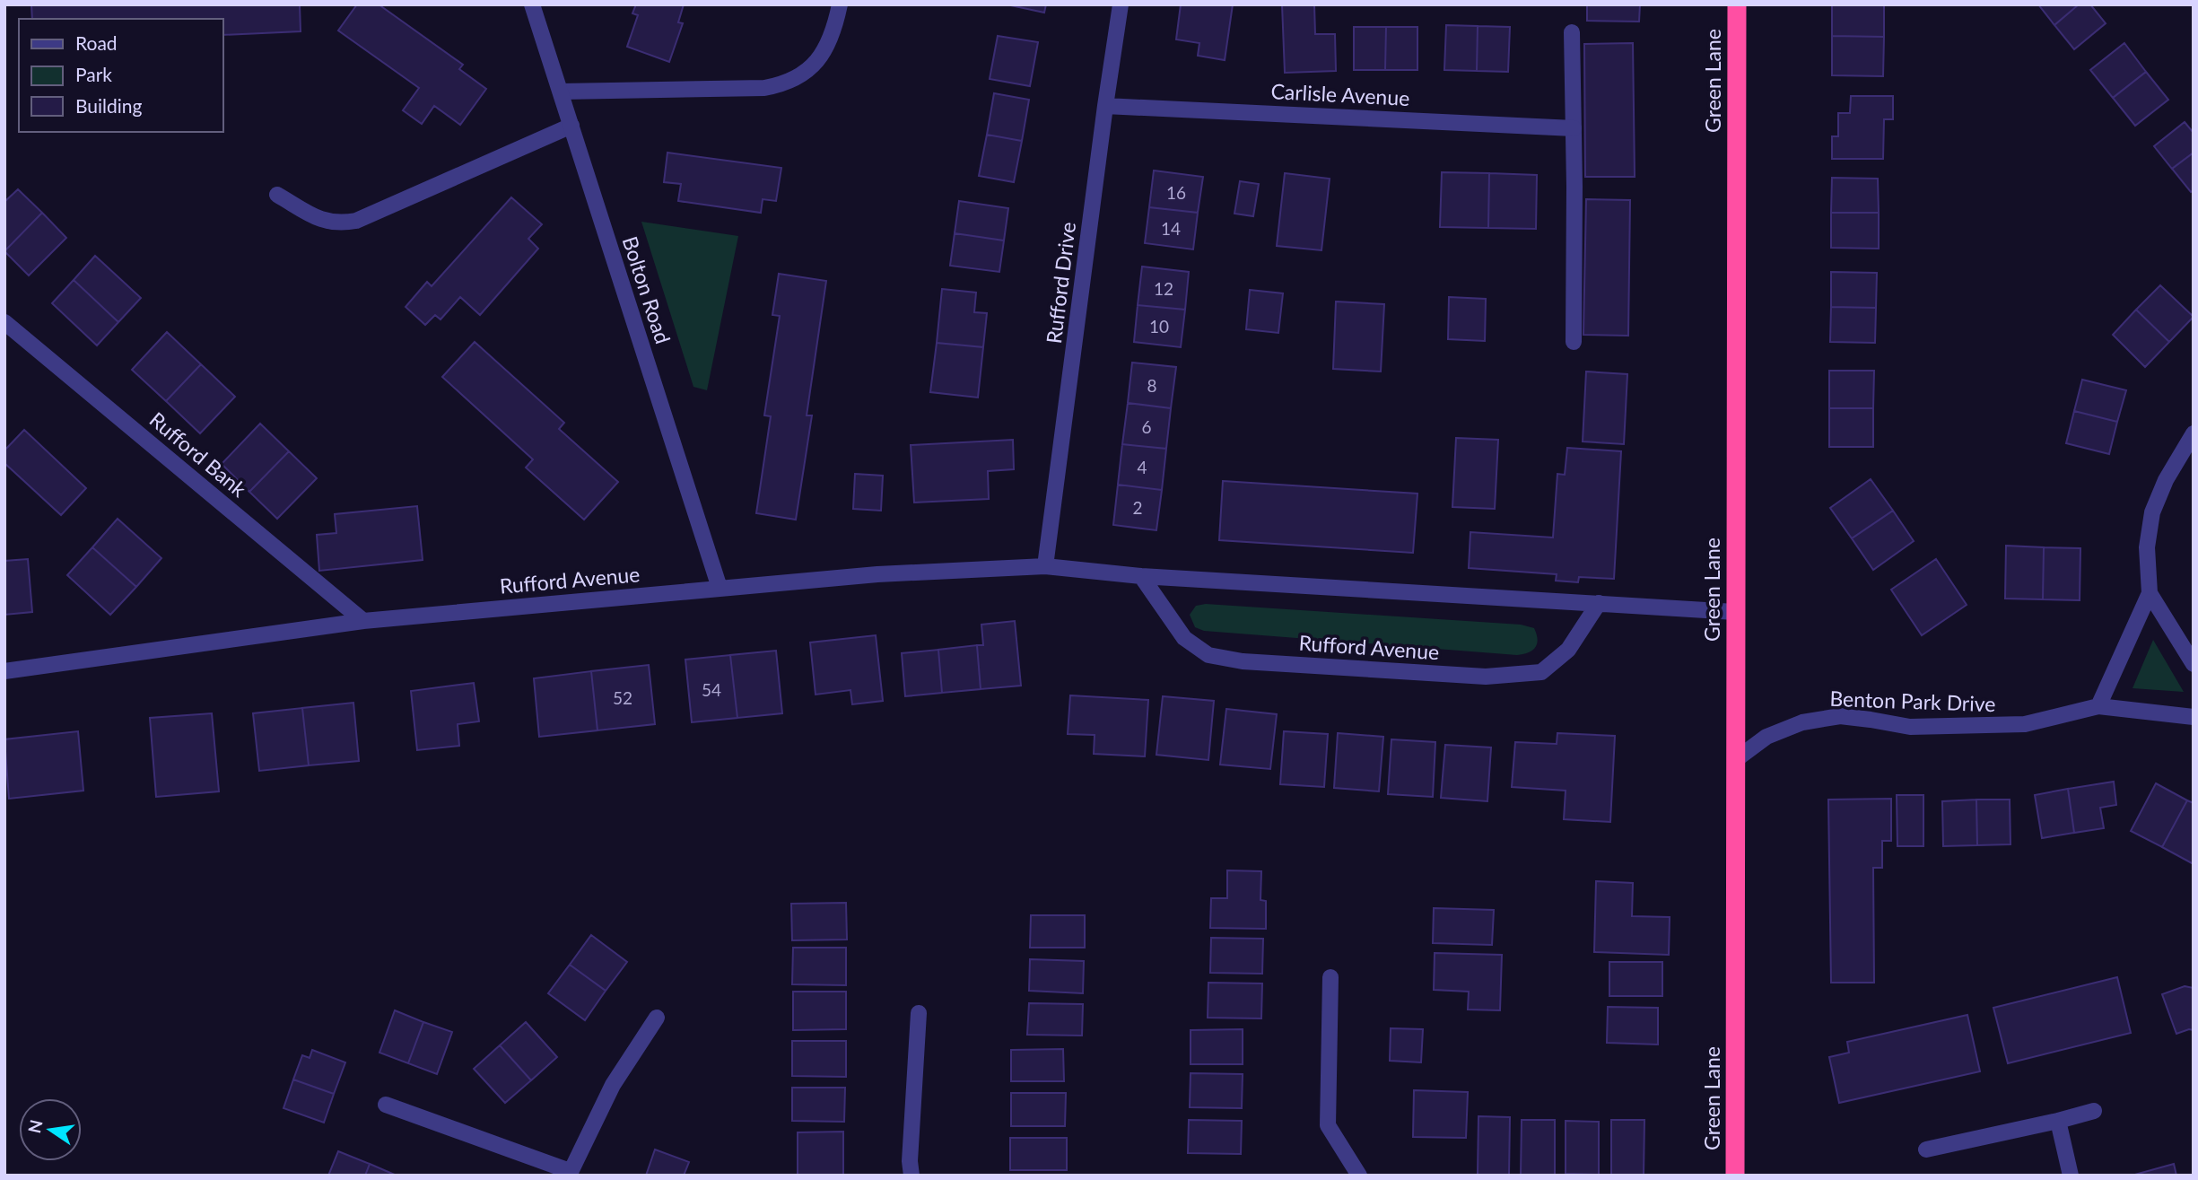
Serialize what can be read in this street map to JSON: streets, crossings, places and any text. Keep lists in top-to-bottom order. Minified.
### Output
{"streets":{"highway":["Green Lane"],"street":["Carlisle Avenue","Rufford Drive","Bolton Road","Rufford Bank","Rufford Avenue","Benton Park Drive"]},"crossings":[["Green Lane","Rufford Avenue"],["Green Lane","Benton Park Drive"],["Carlisle Avenue","Rufford Drive"],["Rufford Drive","Rufford Avenue"],["Bolton Road","Rufford Avenue"],["Rufford Bank","Rufford Avenue"]],"house_numbers":["16","14","12","10","8","6","4","2","54","52"],"legend":["Road","Park","Building"],"north":"left"}
